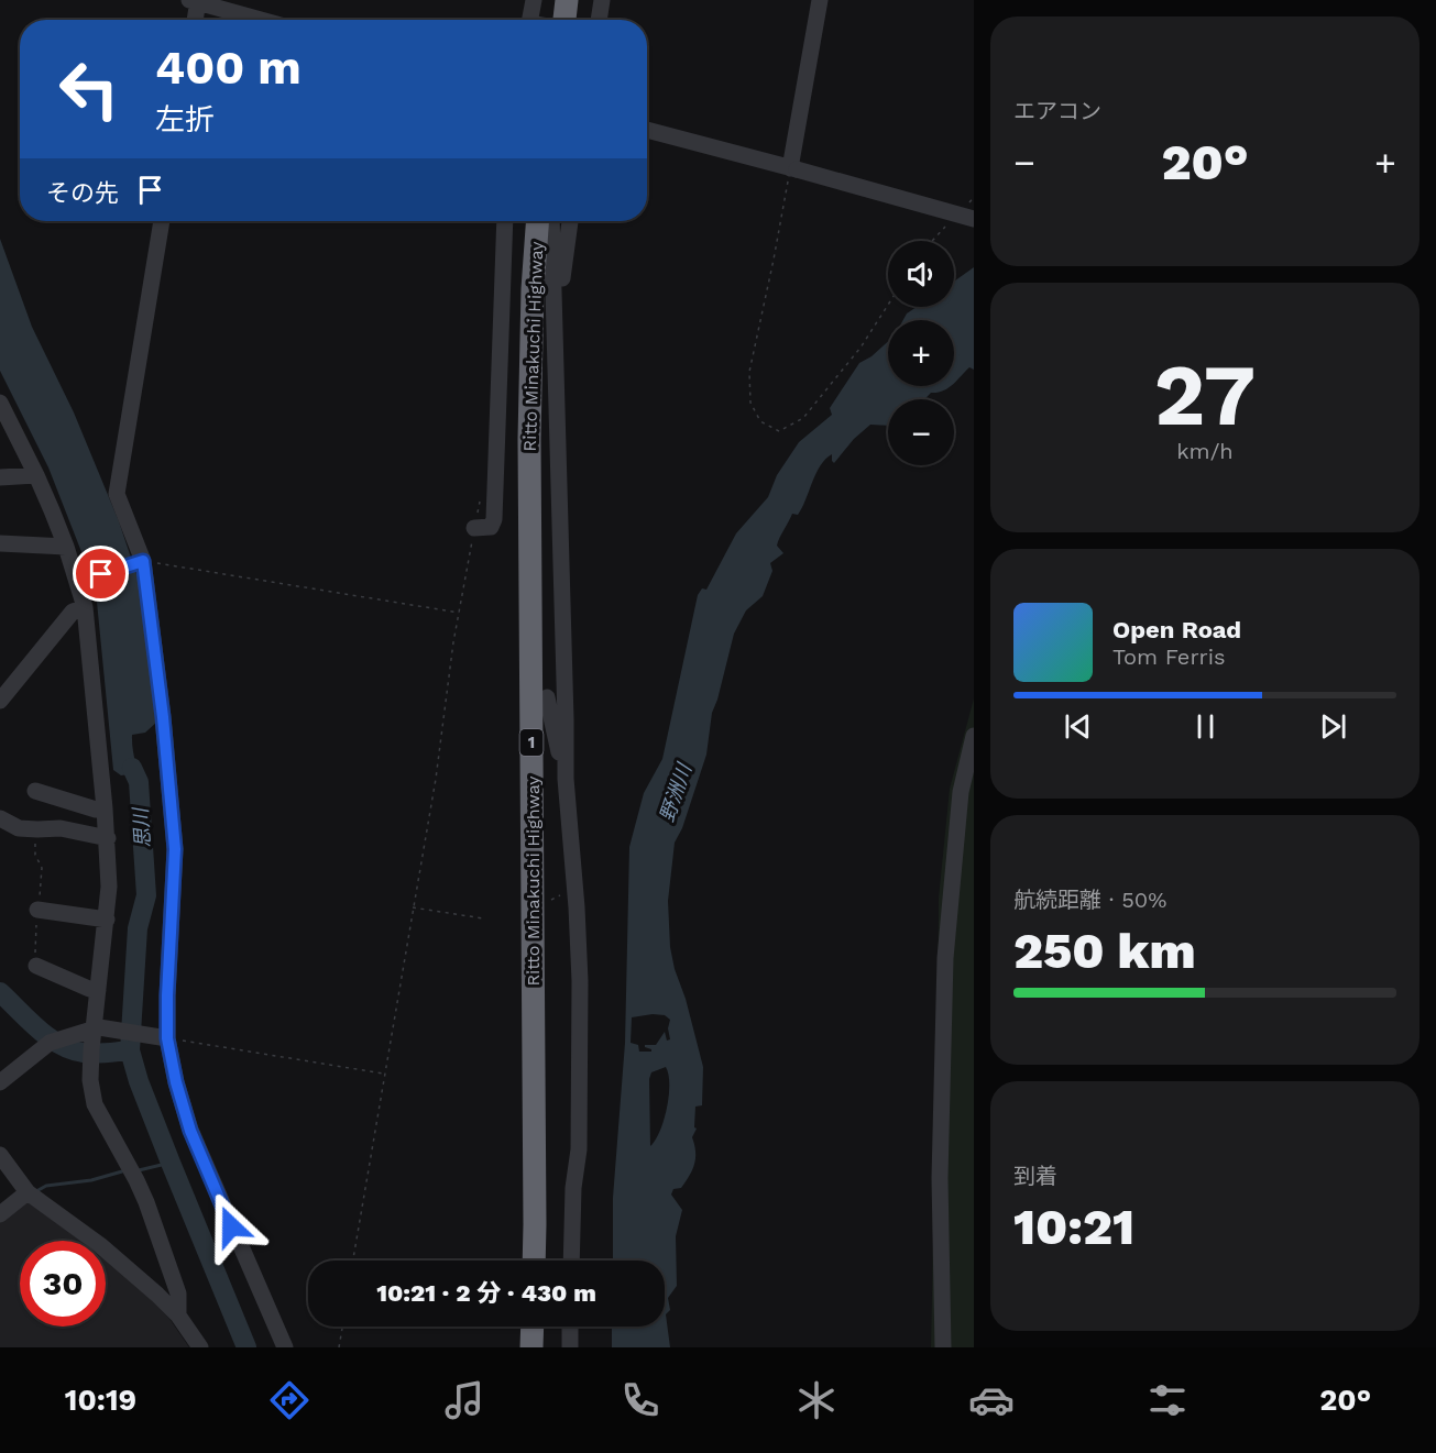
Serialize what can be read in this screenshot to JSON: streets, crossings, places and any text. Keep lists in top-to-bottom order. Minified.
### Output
{"streets":{"highway":["Ritto Minakuchi Highway","1"]},"water":["野洲川","思川"],"page":{"tile":["エアコン",["27","km/h"],["航続距離 · 50%","250 km"],["到着","10:21"]],"turn":["400 m","左折"],"heat":["−","20°","+"],"then":"その先","map_buttons":["+","−"],"song":["Open Road","Tom Ferris"],"limit":"30","trip":"10:21 · 2 分 · 430 m","tabs":["10:19","20°"]}}
